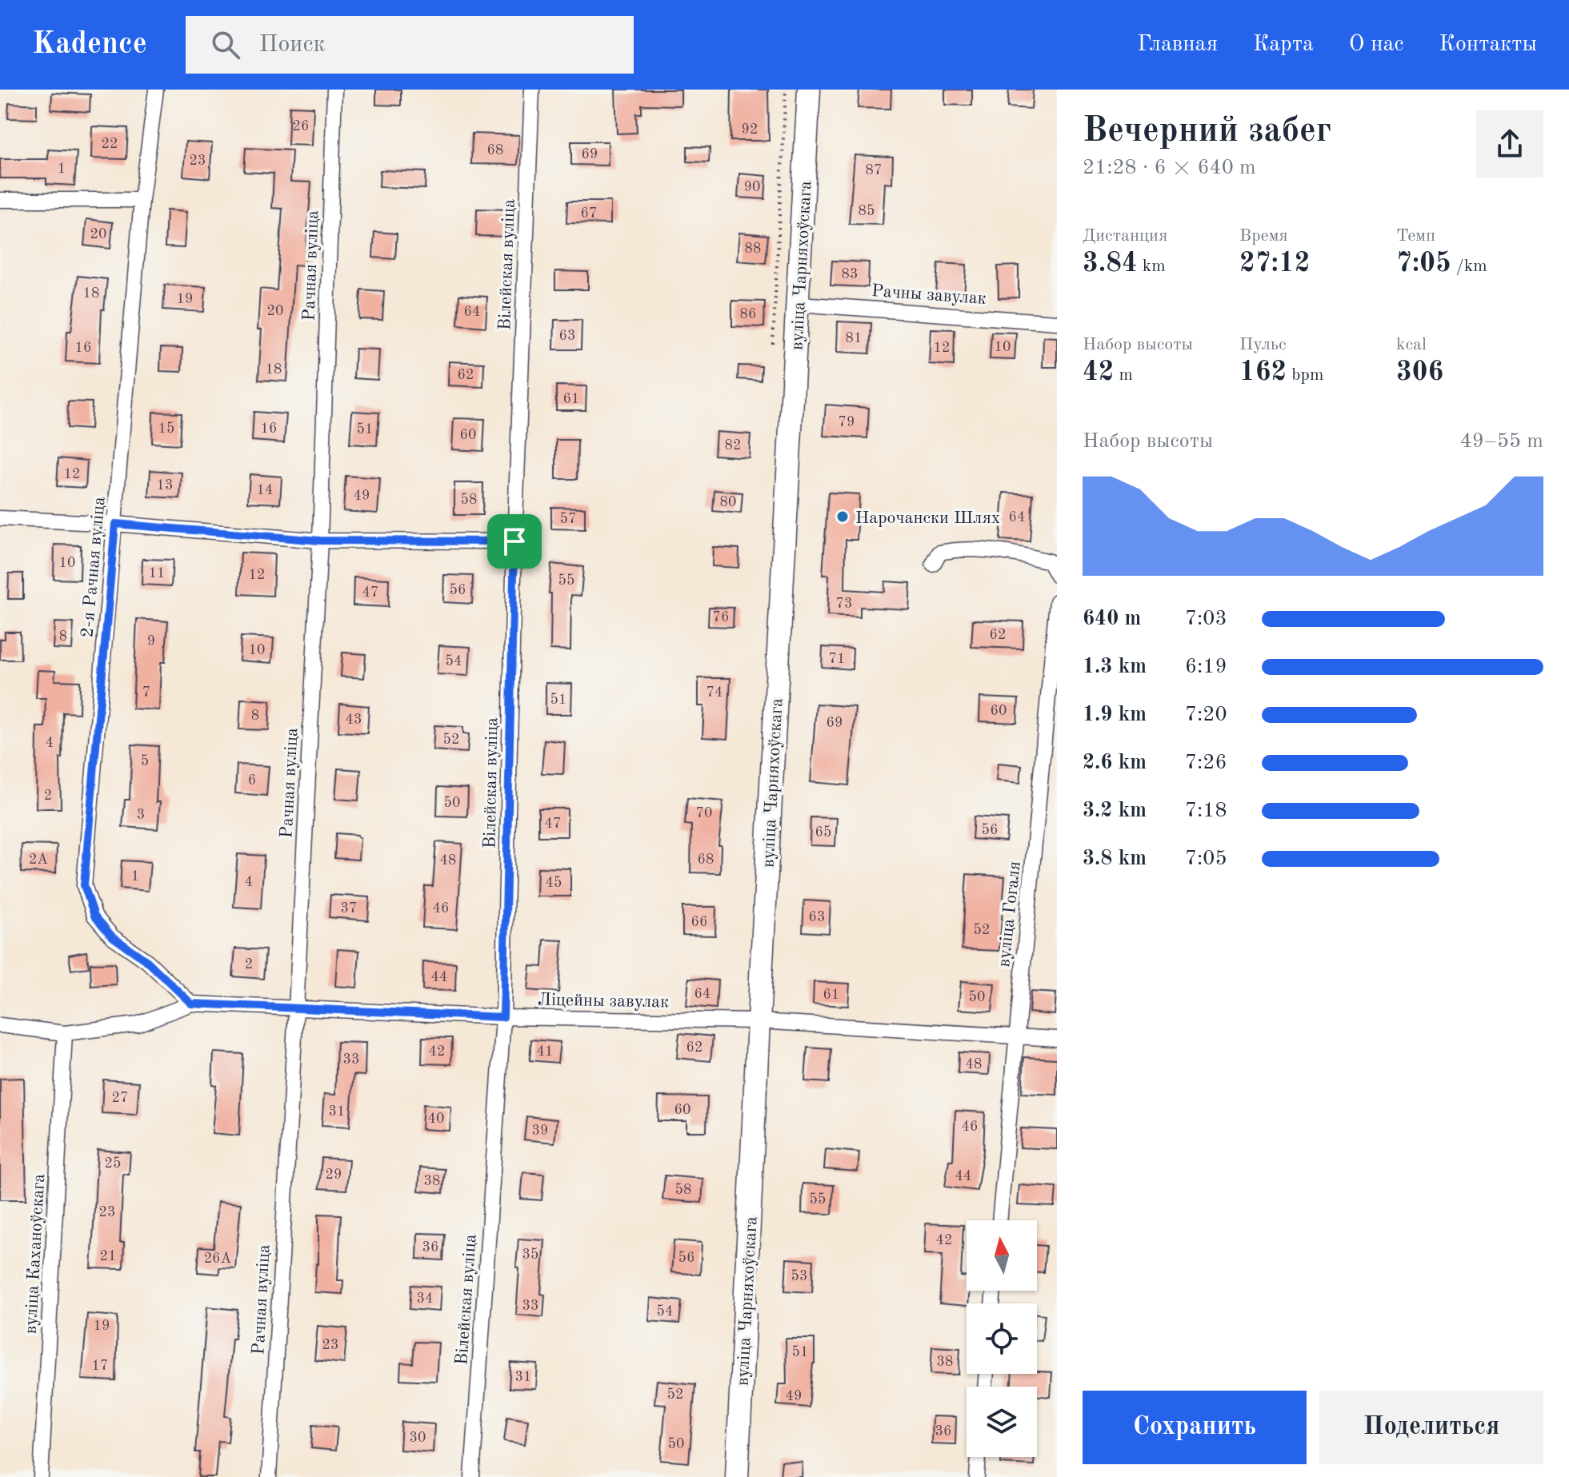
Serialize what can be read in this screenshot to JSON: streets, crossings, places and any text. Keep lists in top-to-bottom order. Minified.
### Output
{"streets":{"main road":["вуліца Чарняхоўскага"],"street":["Вілейская вуліца","Рачная вуліца","Рачны завулак","2-я Рачная вуліца","вуліца Гогаля","Ліцейны завулак","вуліца Каханоўскага"]},"crossings":[["Вілейская вуліца","Ліцейны завулак"],["Рачная вуліца","Ліцейны завулак"],["вуліца Чарняхоўскага","Рачны завулак"],["вуліца Чарняхоўскага","Ліцейны завулак"],["2-я Рачная вуліца","Ліцейны завулак"],["вуліца Гогаля","Ліцейны завулак"],["Ліцейны завулак","вуліца Каханоўскага"]],"places":["Нарочански Шлях"],"house_numbers":["26","92","22","68","69","23","1","87","90","85","67","20","88","83","18","19","20","64","86","63","81","10","16","12","18","62","61","79","15","16","51","60","82","12","13","14","49","58","80","64","57","10","11","12","55","56","47","73","76","62","8","9","10","71","54","7","74","51","60","8","43","69","52","4","5","6","2","50","70","3","47","56","65","2А","68","48","1","4","45","37","46","63","66","52","2","44","64","61","50","62","42","41","33","48","27","60","31","40","46","39","25","29","44","38","58","55","23","42","36","35","21","56","26А","53","34","33","54","19","23","51","38","17","31","52","49","36","30","50"],"north":"top","page":{"header":"Kadence","search":"Поиск","nav":["Главная","Карта","О нас","Контакты"],"heading":["Вечерний забег","21:28 · 6 × 640 m"],"stats":[["Дистанция","3.84 km"],["Время","27:12"],["Темп","7:05 /km"],["Набор высоты","42 m"],["Пульс","162 bpm"],["kcal","306"]],"chart":["Набор высоты","49–55 m"],"list":[{"name":"640 m","note":"7:03"},{"name":"1.3 km","note":"6:19"},{"name":"1.9 km","note":"7:20"},{"name":"2.6 km","note":"7:26"},{"name":"3.2 km","note":"7:18"},{"name":"3.8 km","note":"7:05"}],"buttons":["Сохранить","Поделиться"]}}
